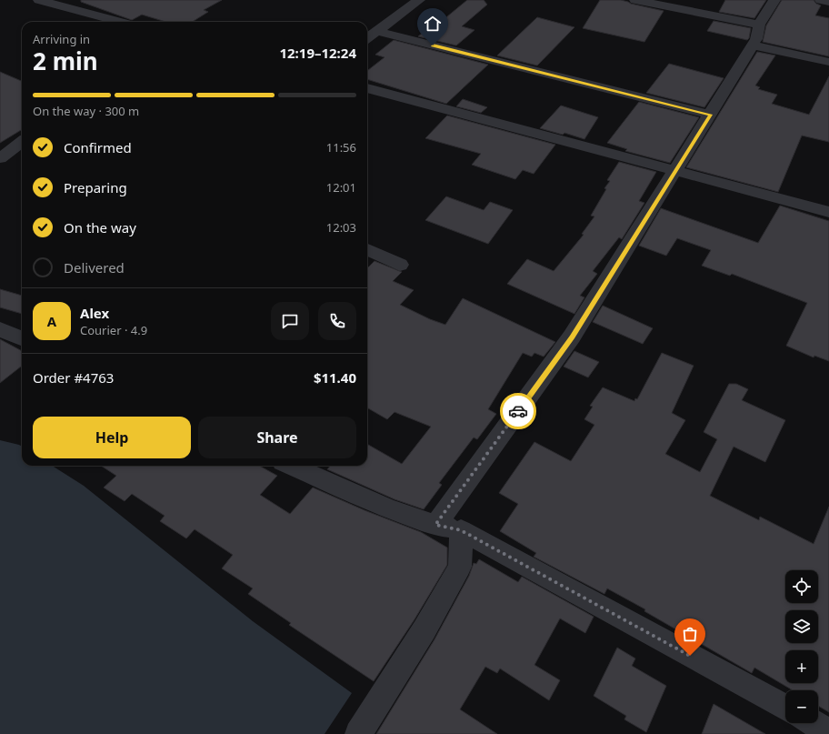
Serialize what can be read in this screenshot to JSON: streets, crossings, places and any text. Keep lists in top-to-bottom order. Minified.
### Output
{"page":{"heading":["2 min","Arriving in","12:19–12:24"],"panel":["Alex","Courier · 4.9","Order #4763","$11.40"],"bar":"On the way · 300 m","list":[["Confirmed","11:56"],["Preparing","12:01"],["On the way","12:03"],"Delivered"],"round":"A","buttons":["Help","Share"],"map_buttons":["+","−"]}}
